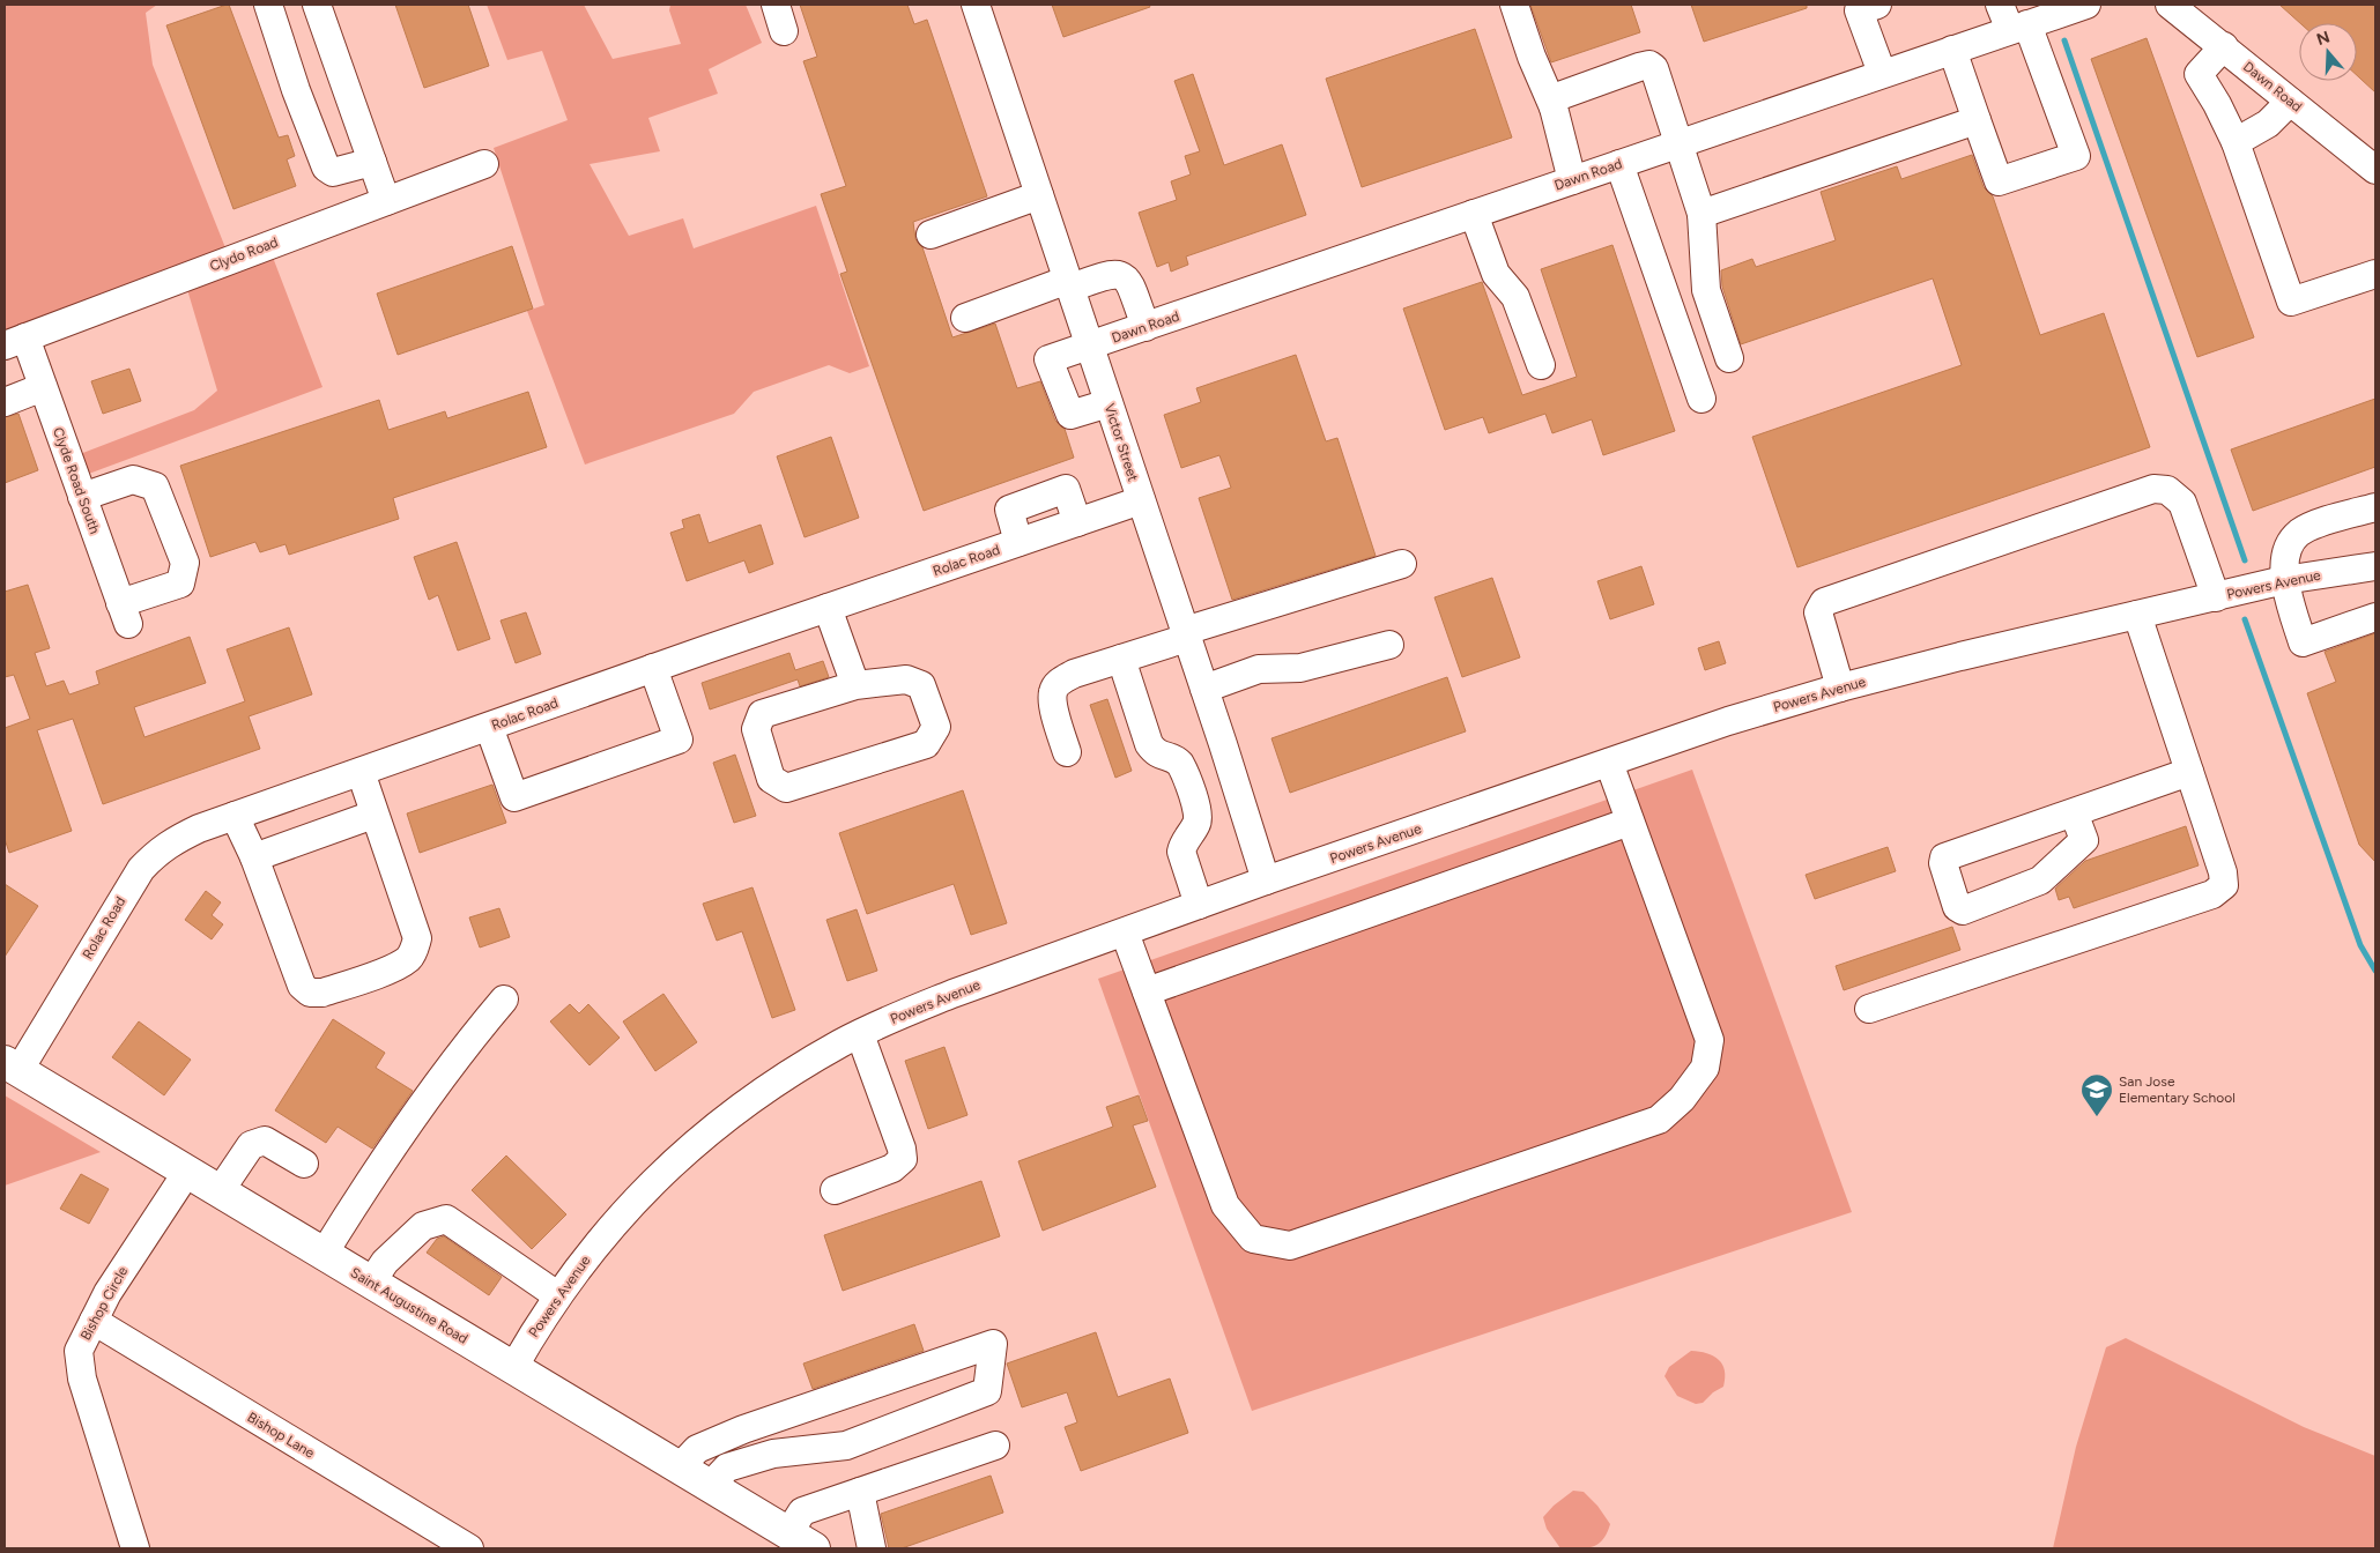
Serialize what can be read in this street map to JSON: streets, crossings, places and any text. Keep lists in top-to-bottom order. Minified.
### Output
{"streets":{"main road":["Saint Augustine Road"],"street":["Dawn Road","Clydo Road","Victor Street","Clyde Road South","Rolac Road","Powers Avenue","Bishop Circle","Bishop Lane"]},"crossings":[["Dawn Road","Victor Street"],["Clydo Road","Clyde Road South"],["Victor Street","Rolac Road"],["Victor Street","Powers Avenue"],["Rolac Road","Saint Augustine Road"],["Powers Avenue","Saint Augustine Road"],["Bishop Circle","Saint Augustine Road"],["Bishop Circle","Bishop Lane"]],"places":{"school or university":["San Jose Elementary School"]},"north":"top"}
